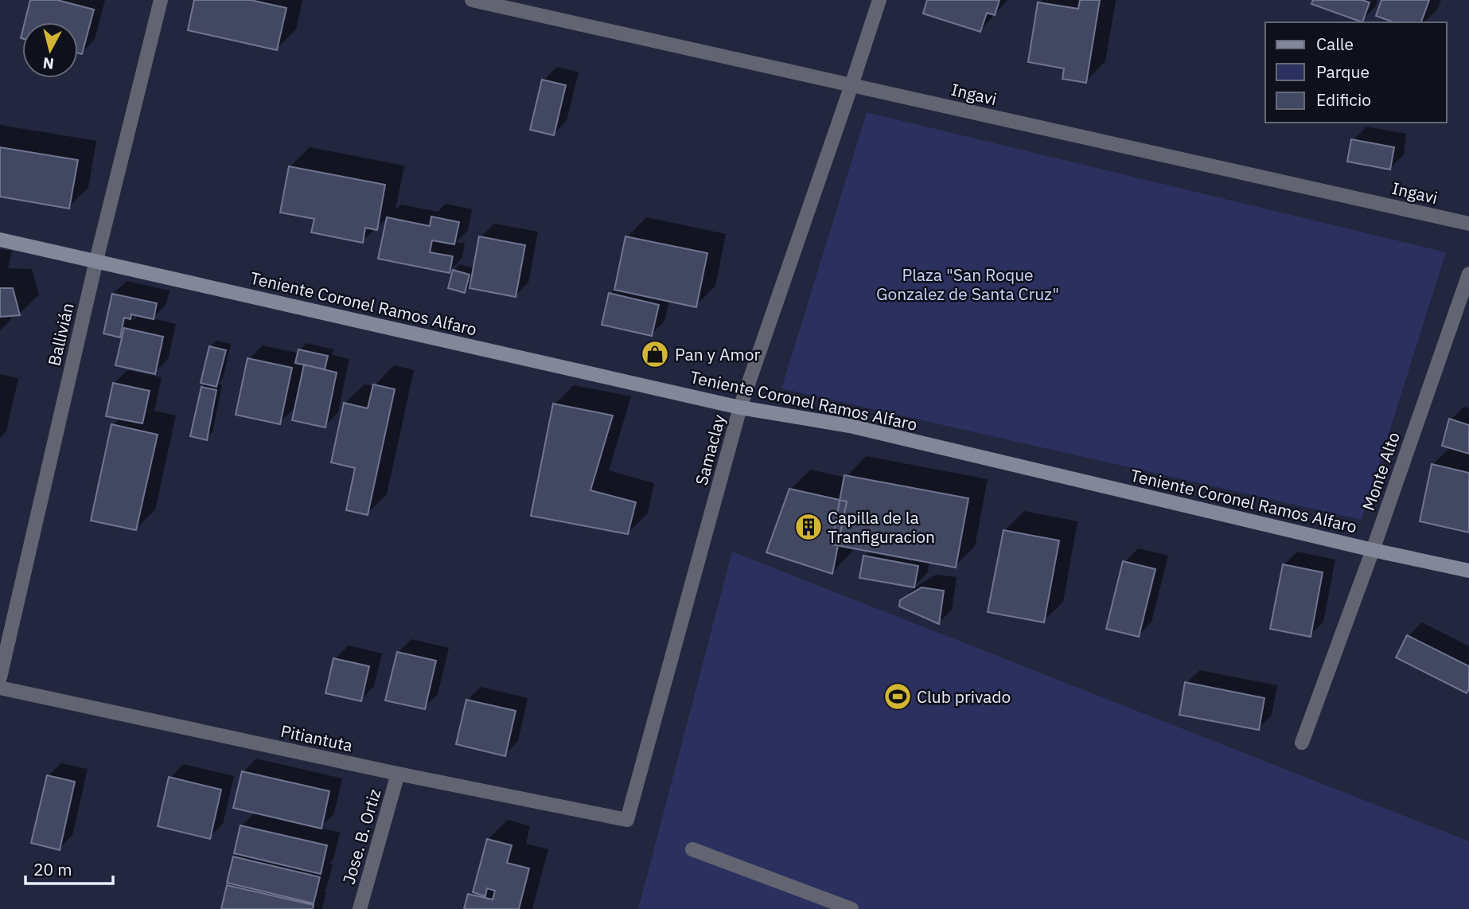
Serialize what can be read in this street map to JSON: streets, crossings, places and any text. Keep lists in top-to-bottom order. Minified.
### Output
{"streets":{"street":["Ingavi","Teniente Coronel Ramos Alfaro","Ballivián","Samaclay","Monte Alto","Pitiantuta","Jose. B. Ortiz"]},"crossings":[["Ingavi","Samaclay"],["Teniente Coronel Ramos Alfaro","Ballivián"],["Teniente Coronel Ramos Alfaro","Samaclay"],["Teniente Coronel Ramos Alfaro","Monte Alto"],["Samaclay","Pitiantuta"],["Pitiantuta","Jose. B. Ortiz"]],"parks":["Plaza \"San Roque Gonzalez de Santa Cruz\""],"places":{"shop":["Pan y Amor"],"building":["Capilla de la Tranfiguracion"],"sports":["Club privado"]},"legend":["Calle","Parque","Edificio"],"scale_bar":"20 m","north":"bottom"}
